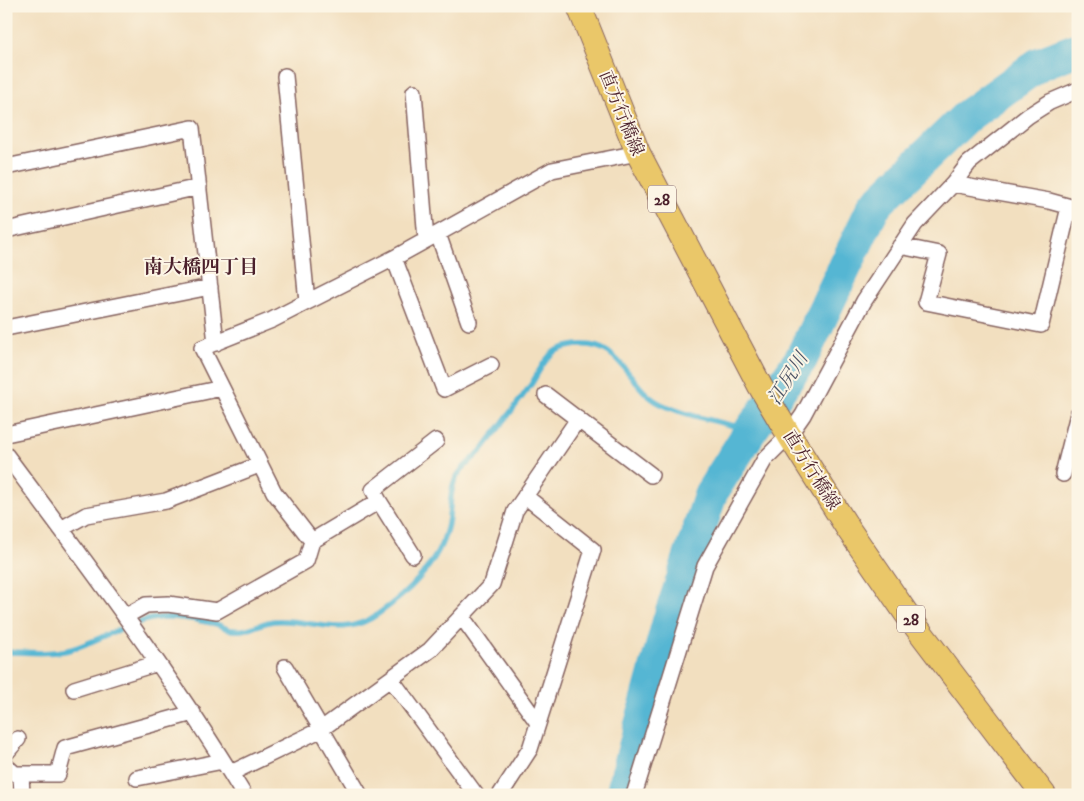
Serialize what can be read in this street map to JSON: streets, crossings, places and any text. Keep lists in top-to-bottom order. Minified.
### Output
{"streets":{"main road":["直方行橋線","28"]},"districts":["南大橋四丁目"],"water":["江尻川"]}
